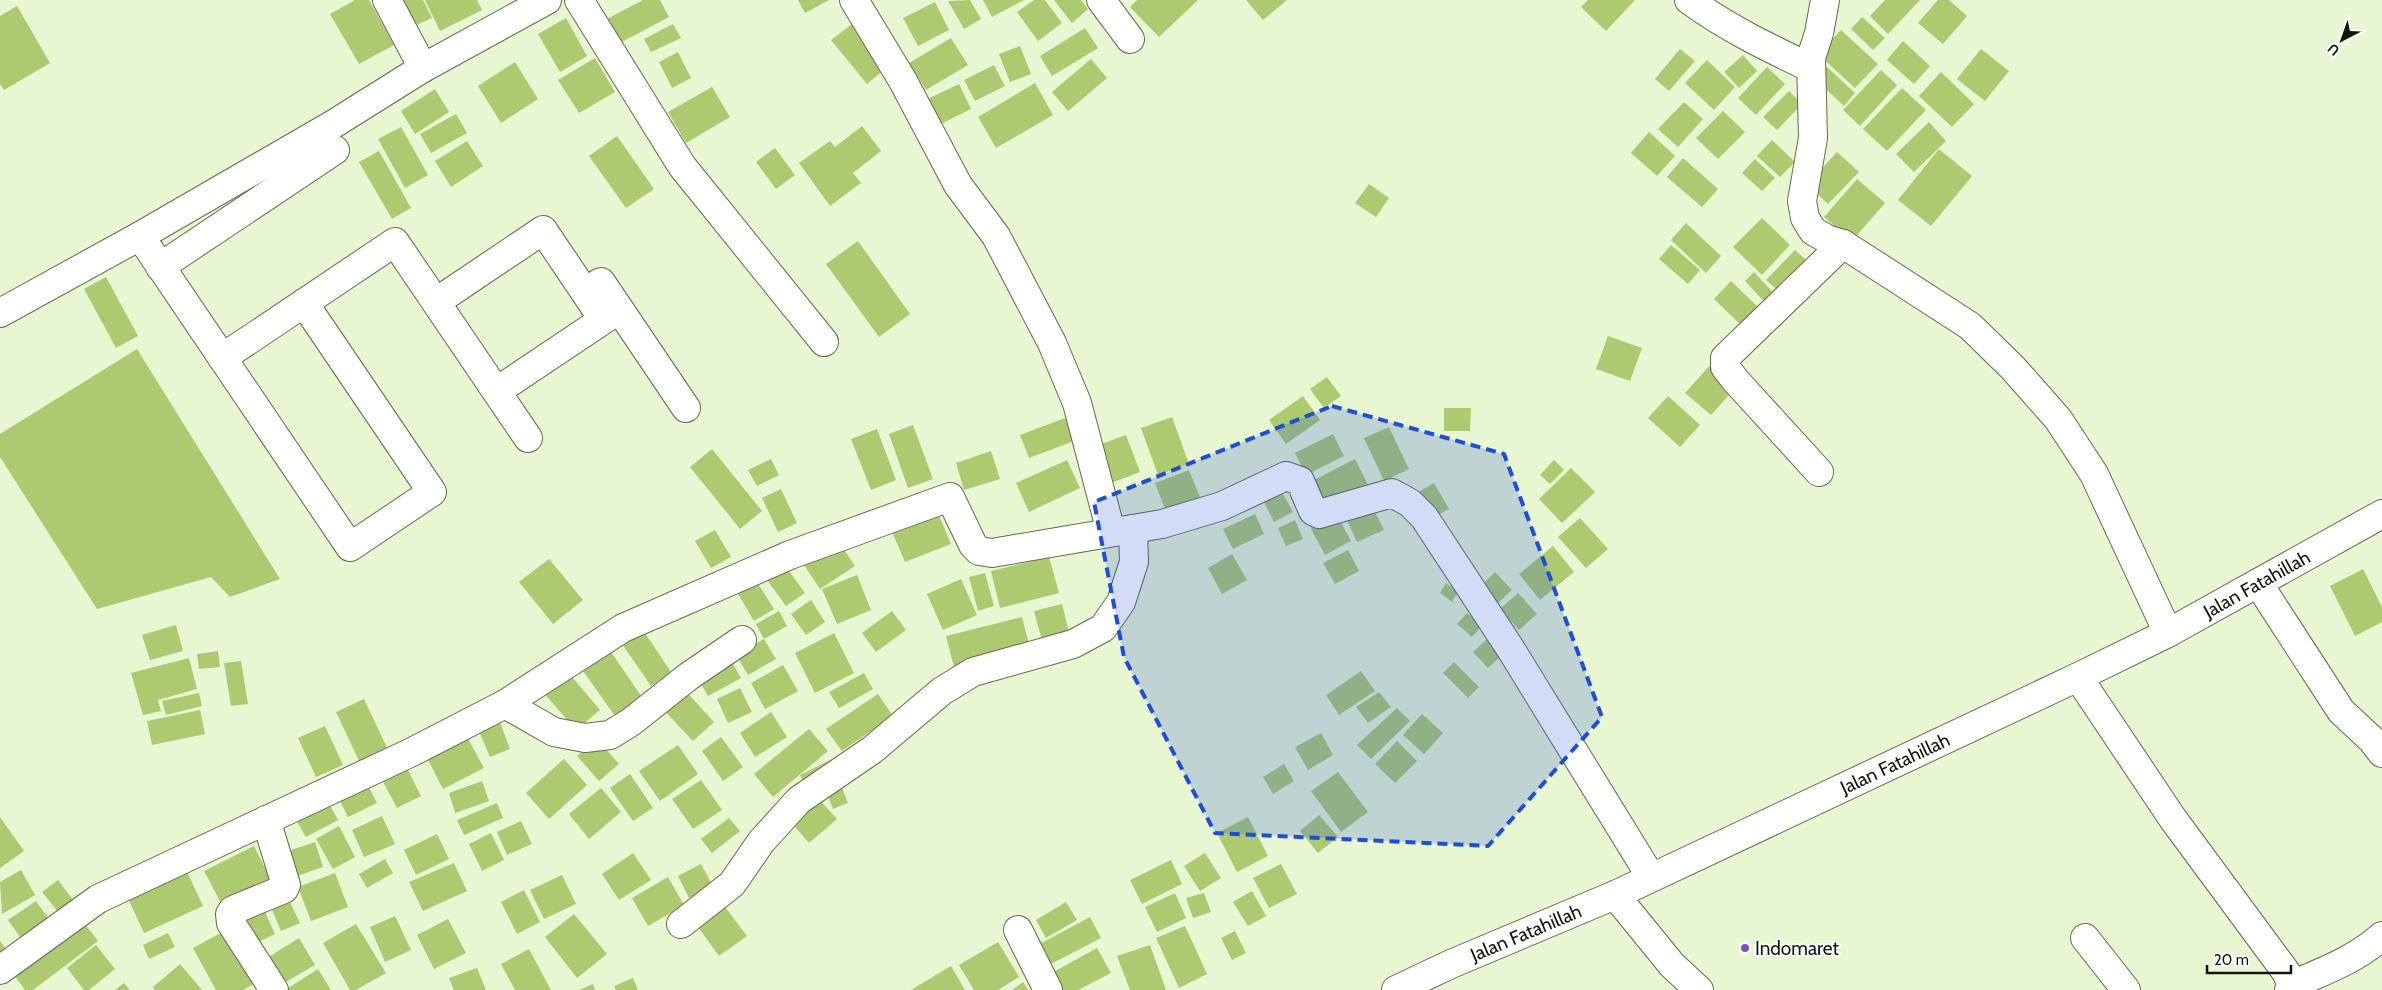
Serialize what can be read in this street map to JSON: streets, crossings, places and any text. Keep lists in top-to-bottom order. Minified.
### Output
{"streets":{"street":["Jalan Fatahillah"]},"places":["Indomaret"],"scale_bar":"20 m","north":"bottom left"}
